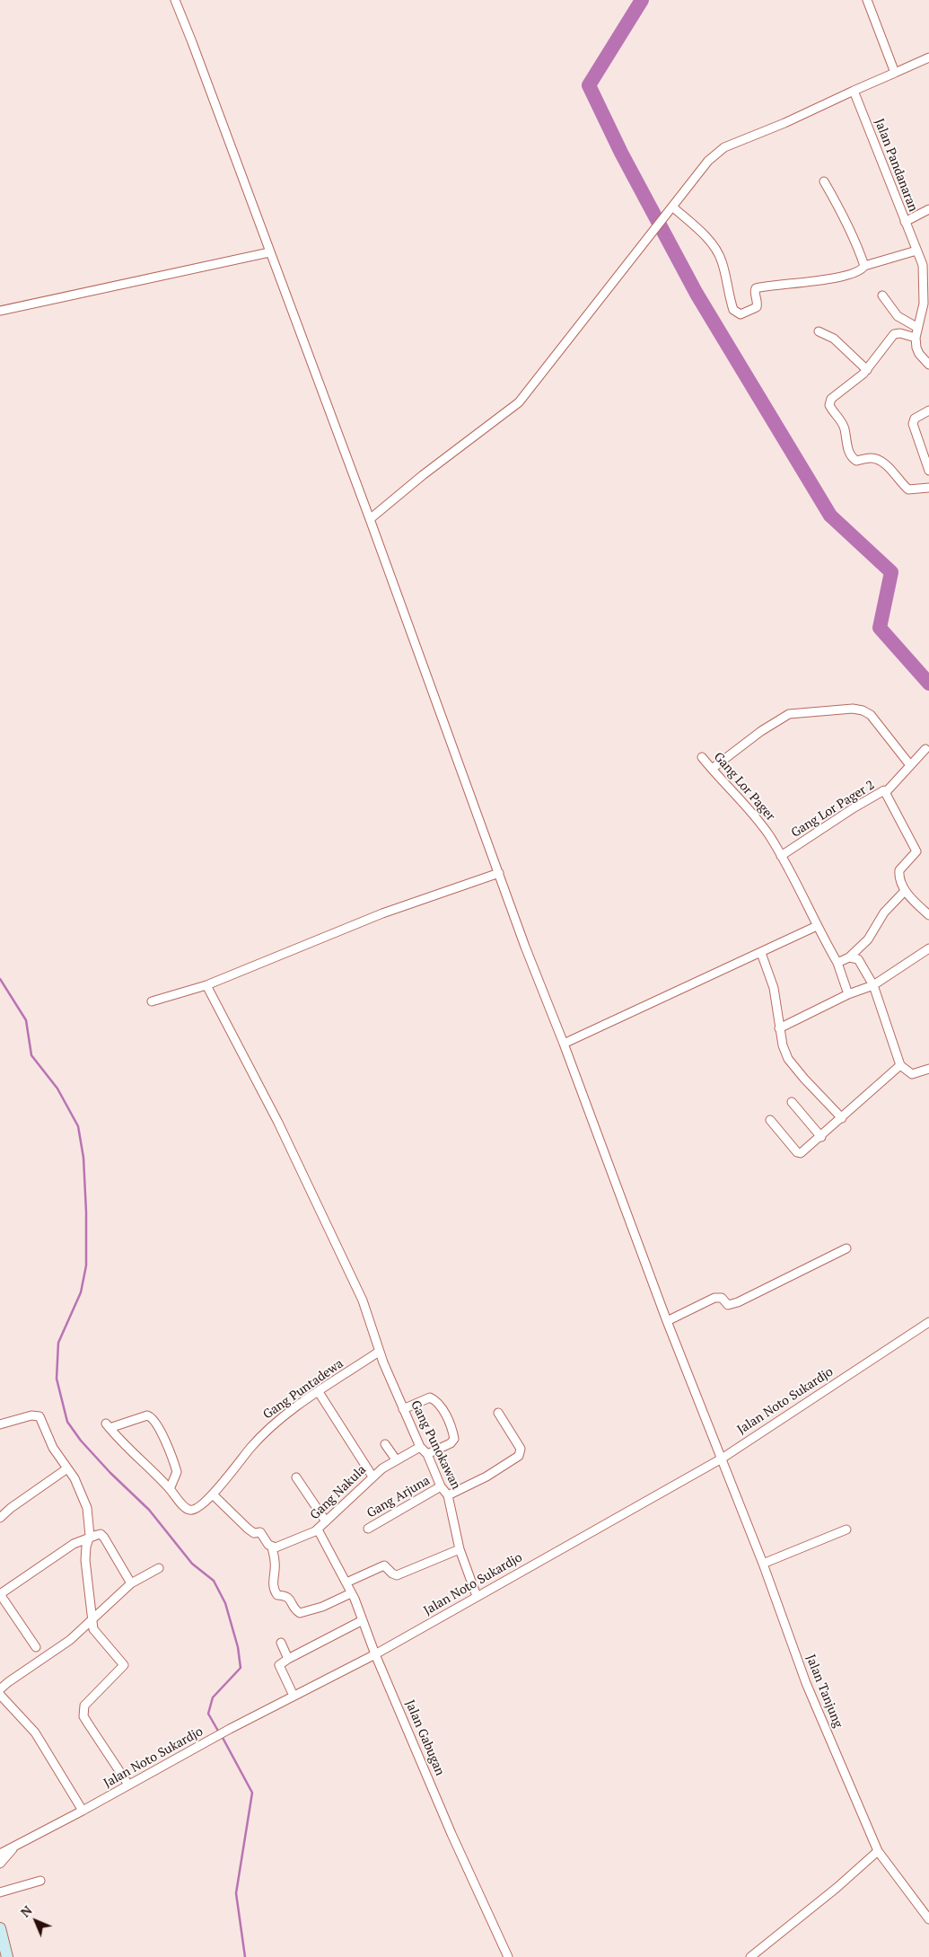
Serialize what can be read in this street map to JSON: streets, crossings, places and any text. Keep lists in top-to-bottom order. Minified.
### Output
{"streets":{"street":["Jalan Pandanaran","Gang Lor Pager","Gang Lor Pager 2","Gang Puntadewa","Jalan Noto Sukardjo","Gang Punokawan","Gang Nakula","Gang Arjuna","Jalan Tanjung","Jalan Gabugan"]},"crossings":[["Gang Lor Pager","Gang Lor Pager 2"],["Gang Puntadewa","Gang Punokawan"],["Jalan Noto Sukardjo","Gang Punokawan"],["Jalan Noto Sukardjo","Jalan Tanjung"],["Jalan Noto Sukardjo","Jalan Gabugan"],["Gang Punokawan","Gang Nakula"],["Gang Punokawan","Gang Arjuna"],["Gang Nakula","Jalan Gabugan"]],"north":"top left"}
